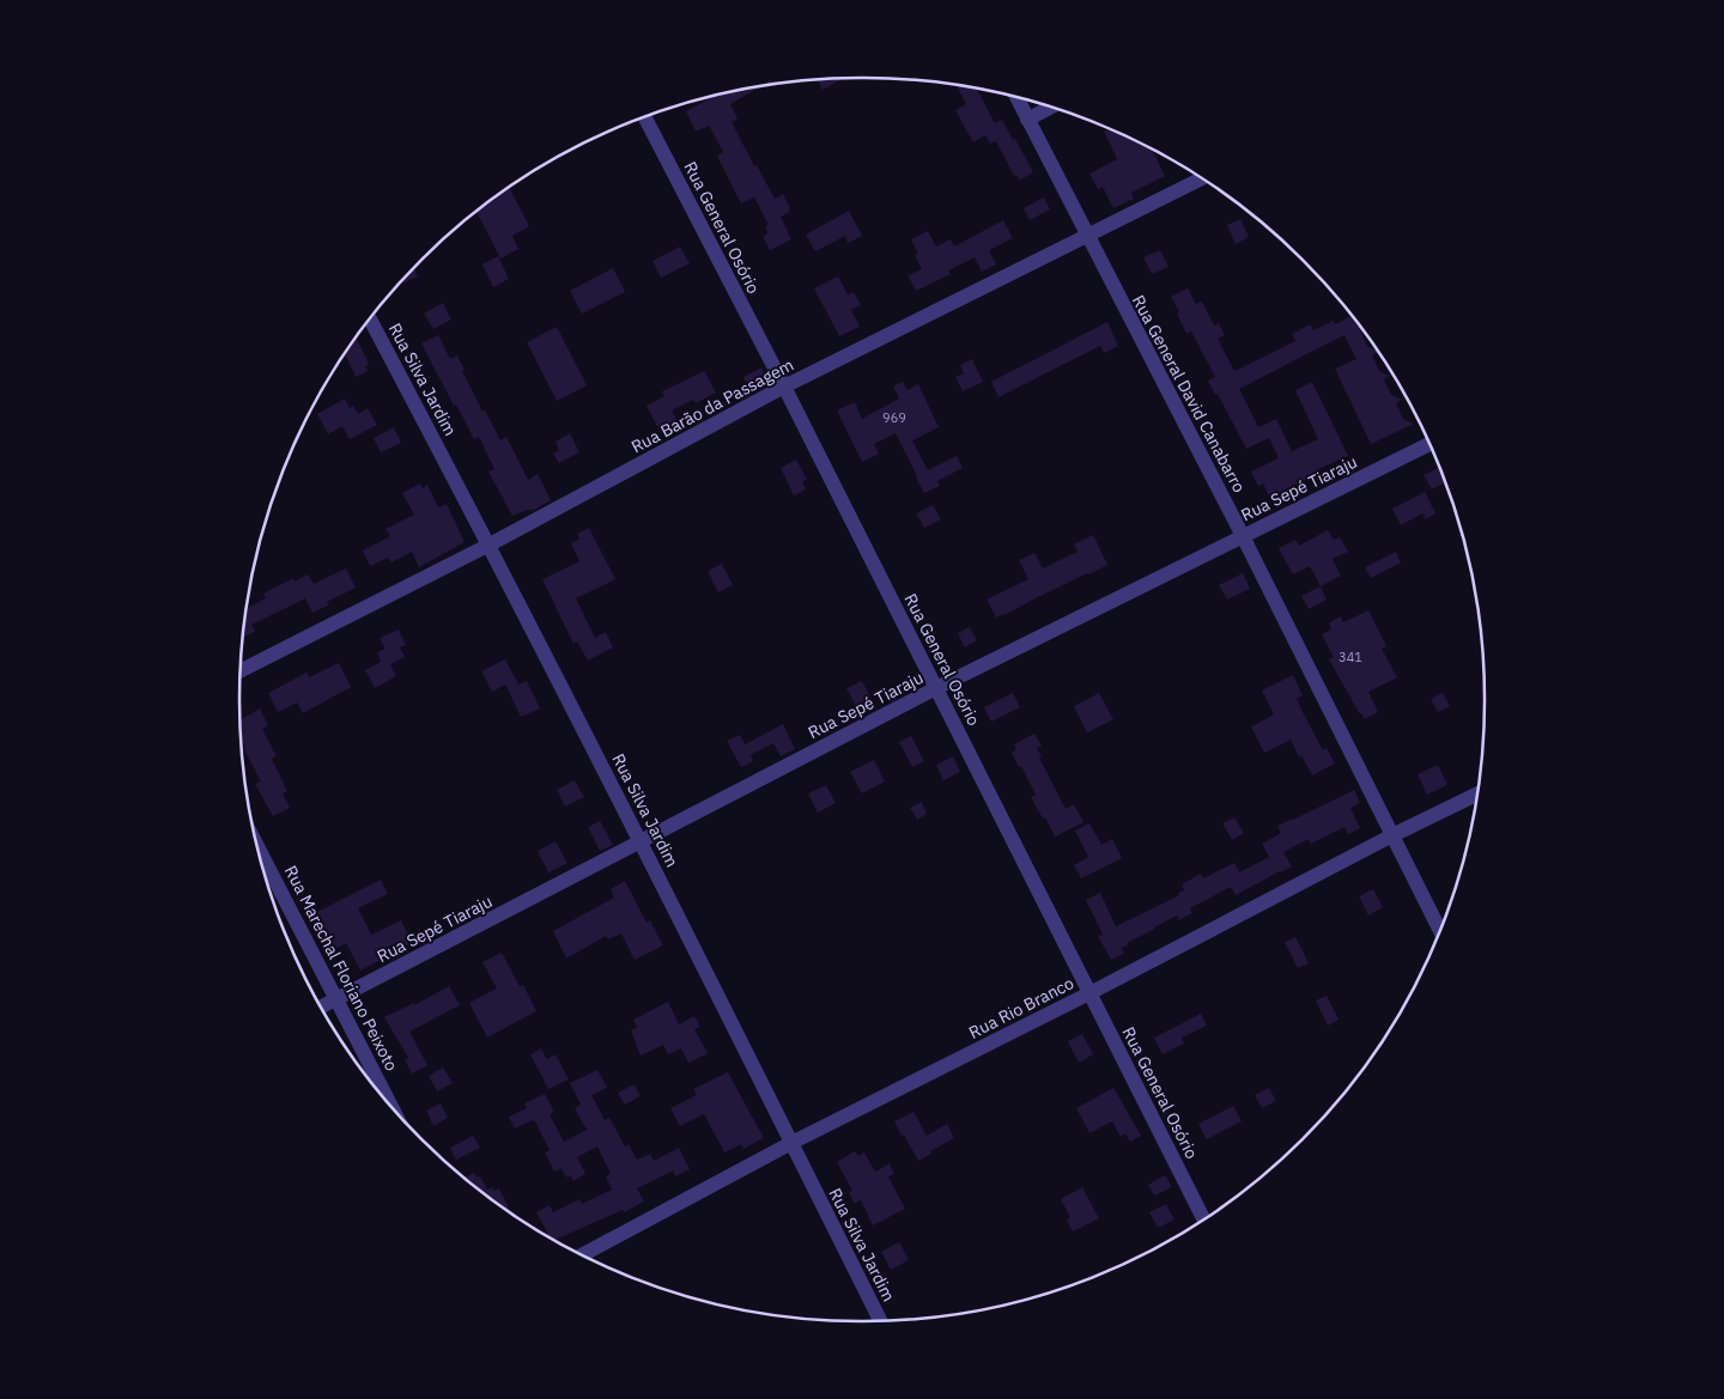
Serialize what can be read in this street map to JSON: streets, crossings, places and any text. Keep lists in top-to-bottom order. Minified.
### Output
{"streets":{"street":["Rua General Osório","Rua Silva Jardim","Rua General David Canabarro","Rua Barão da Passagem","Rua Sepé Tiaraju","Rua Marechal Floriano Peixoto","Rua Rio Branco"]},"crossings":[["Rua General Osório","Rua Barão da Passagem"],["Rua General Osório","Rua Sepé Tiaraju"],["Rua General Osório","Rua Rio Branco"],["Rua Silva Jardim","Rua Barão da Passagem"],["Rua Silva Jardim","Rua Sepé Tiaraju"],["Rua Silva Jardim","Rua Rio Branco"],["Rua General David Canabarro","Rua Barão da Passagem"],["Rua General David Canabarro","Rua Sepé Tiaraju"],["Rua General David Canabarro","Rua Rio Branco"],["Rua Sepé Tiaraju","Rua Marechal Floriano Peixoto"]],"house_numbers":["969","341"]}
